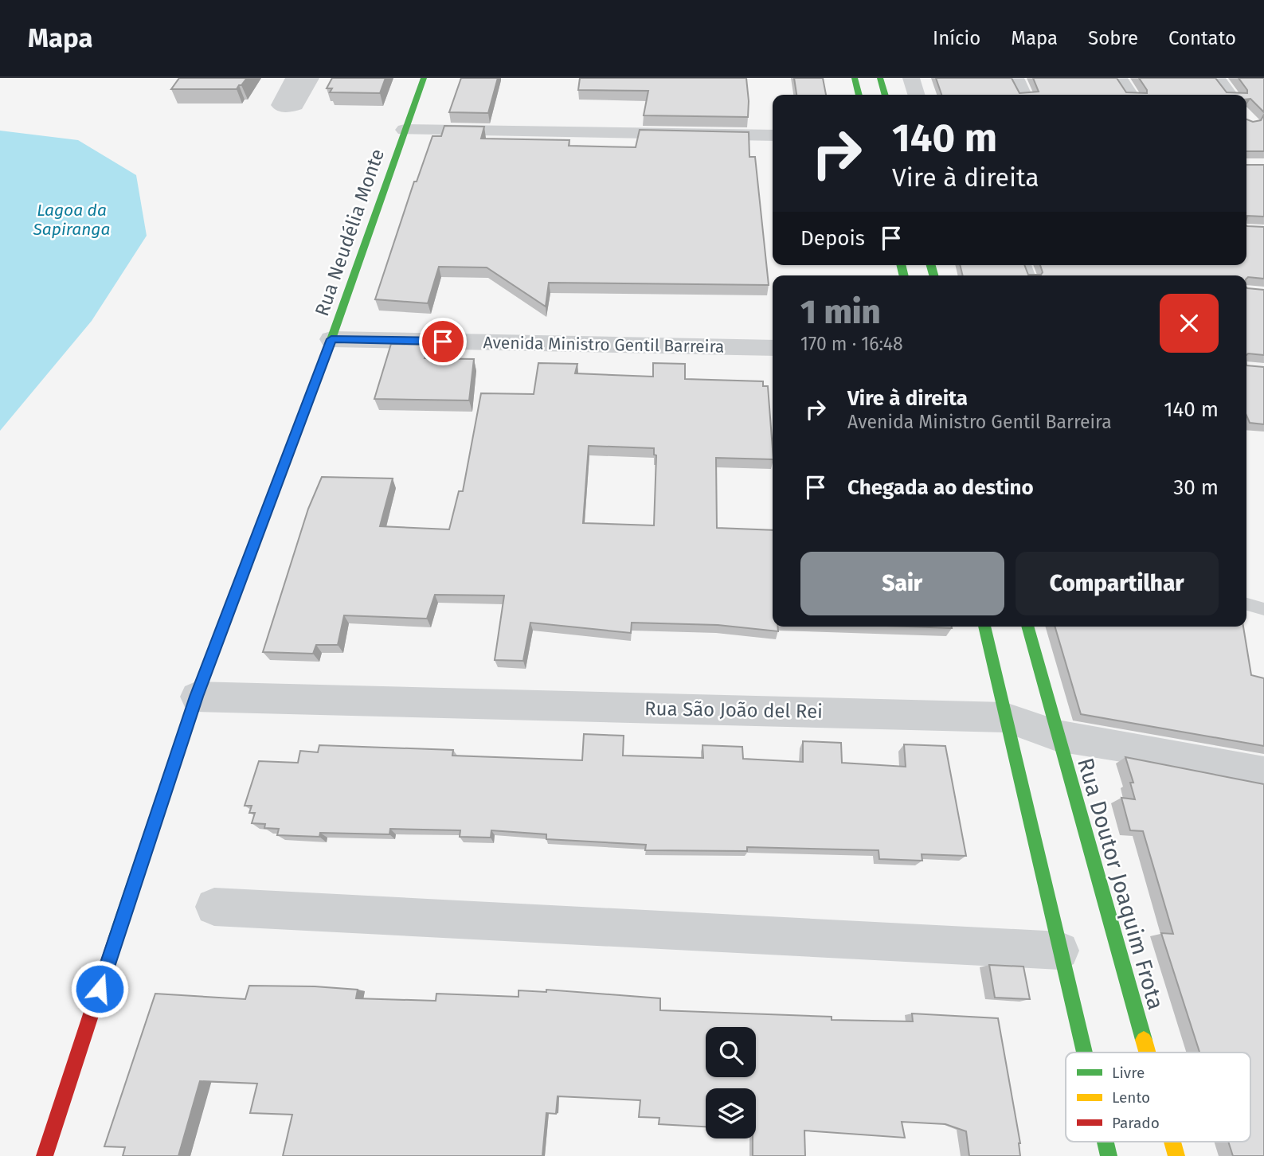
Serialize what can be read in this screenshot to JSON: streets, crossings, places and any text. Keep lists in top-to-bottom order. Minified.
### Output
{"streets":{"street":["Rua Neudélia Monte","Avenida Ministro Gentil Barreira","Rua São João del Rei","Rua Doutor Joaquim Frota"]},"crossings":[["Rua Neudélia Monte","Avenida Ministro Gentil Barreira"],["Rua Neudélia Monte","Rua São João del Rei"],["Rua São João del Rei","Rua Doutor Joaquim Frota"]],"water":["Lagoa da Sapiranga"],"legend":["Livre","Lento","Parado"],"page":{"header":"Mapa","nav":["Início","Mapa","Sobre","Contato"],"turn":["140 m","Vire à direita"],"then":"Depois","heading":["1 min","170 m · 16:48"],"list":[{"name":"Vire à direita","note":"Avenida Ministro Gentil Barreira","value":"140 m"},{"name":"Chegada ao destino","value":"30 m"}],"buttons":["Sair","Compartilhar"]}}
